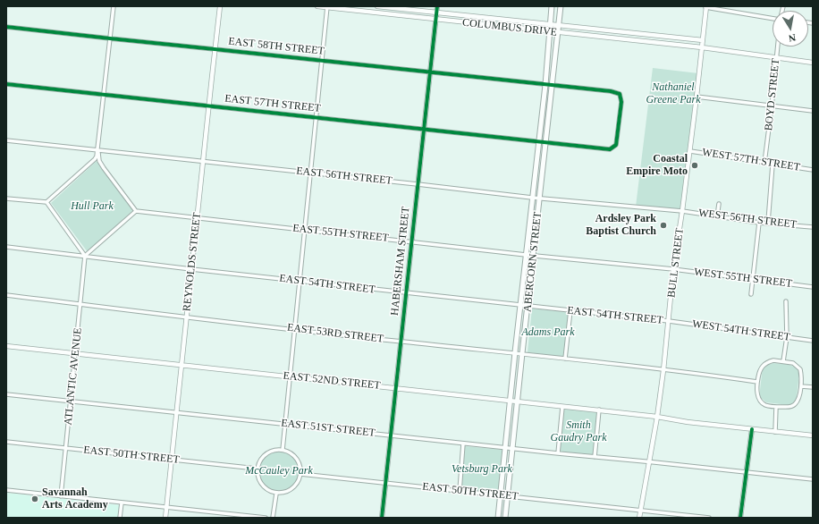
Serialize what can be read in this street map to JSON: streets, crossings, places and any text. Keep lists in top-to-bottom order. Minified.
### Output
{"streets":{"main road":["ABERCORN STREET"],"street":["COLUMBUS DRIVE","EAST 58TH STREET","BOYD STREET","EAST 57TH STREET","WEST 57TH STREET","EAST 56TH STREET","WEST 56TH STREET","EAST 55TH STREET","HABERSHAM STREET","REYNOLDS STREET","BULL STREET","WEST 55TH STREET","EAST 54TH STREET","WEST 54TH STREET","EAST 53RD STREET","ATLANTIC AVENUE","EAST 52ND STREET","EAST 51ST STREET","EAST 50TH STREET"]},"crossings":[["COLUMBUS DRIVE","BOYD STREET"],["COLUMBUS DRIVE","HABERSHAM STREET"],["COLUMBUS DRIVE","ABERCORN STREET"],["COLUMBUS DRIVE","BULL STREET"],["EAST 58TH STREET","EAST 57TH STREET"],["EAST 58TH STREET","HABERSHAM STREET"],["EAST 58TH STREET","REYNOLDS STREET"],["EAST 58TH STREET","ABERCORN STREET"],["BOYD STREET","WEST 57TH STREET"],["EAST 57TH STREET","HABERSHAM STREET"],["EAST 57TH STREET","REYNOLDS STREET"],["EAST 57TH STREET","ABERCORN STREET"],["WEST 57TH STREET","BULL STREET"],["EAST 56TH STREET","WEST 56TH STREET"],["EAST 56TH STREET","HABERSHAM STREET"],["EAST 56TH STREET","REYNOLDS STREET"],["EAST 56TH STREET","ABERCORN STREET"],["EAST 56TH STREET","BULL STREET"],["WEST 56TH STREET","BULL STREET"],["EAST 55TH STREET","HABERSHAM STREET"],["EAST 55TH STREET","REYNOLDS STREET"],["EAST 55TH STREET","ABERCORN STREET"],["EAST 55TH STREET","BULL STREET"],["EAST 55TH STREET","WEST 55TH STREET"],["HABERSHAM STREET","EAST 54TH STREET"],["HABERSHAM STREET","EAST 53RD STREET"],["HABERSHAM STREET","EAST 52ND STREET"],["HABERSHAM STREET","EAST 51ST STREET"],["HABERSHAM STREET","EAST 50TH STREET"],["REYNOLDS STREET","EAST 54TH STREET"],["REYNOLDS STREET","EAST 53RD STREET"],["REYNOLDS STREET","EAST 52ND STREET"],["REYNOLDS STREET","EAST 51ST STREET"],["REYNOLDS STREET","EAST 50TH STREET"],["ABERCORN STREET","EAST 54TH STREET"],["ABERCORN STREET","EAST 53RD STREET"],["ABERCORN STREET","EAST 52ND STREET"],["ABERCORN STREET","EAST 51ST STREET"],["ABERCORN STREET","EAST 50TH STREET"],["BULL STREET","WEST 55TH STREET"],["BULL STREET","EAST 54TH STREET"],["BULL STREET","WEST 54TH STREET"],["BULL STREET","EAST 53RD STREET"],["BULL STREET","EAST 52ND STREET"],["BULL STREET","EAST 51ST STREET"],["BULL STREET","EAST 50TH STREET"],["EAST 54TH STREET","WEST 54TH STREET"],["EAST 54TH STREET","ATLANTIC AVENUE"],["EAST 53RD STREET","ATLANTIC AVENUE"],["ATLANTIC AVENUE","EAST 52ND STREET"],["ATLANTIC AVENUE","EAST 51ST STREET"],["ATLANTIC AVENUE","EAST 50TH STREET"]],"parks":["Nathaniel Greene Park","Hull Park","Adams Park","Smith Gaudry Park","Vetsburg Park","McCauley Park"],"places":["Coastal Empire Moto","Ardsley Park Baptist Church","Savannah Arts Academy"],"north":"bottom"}
